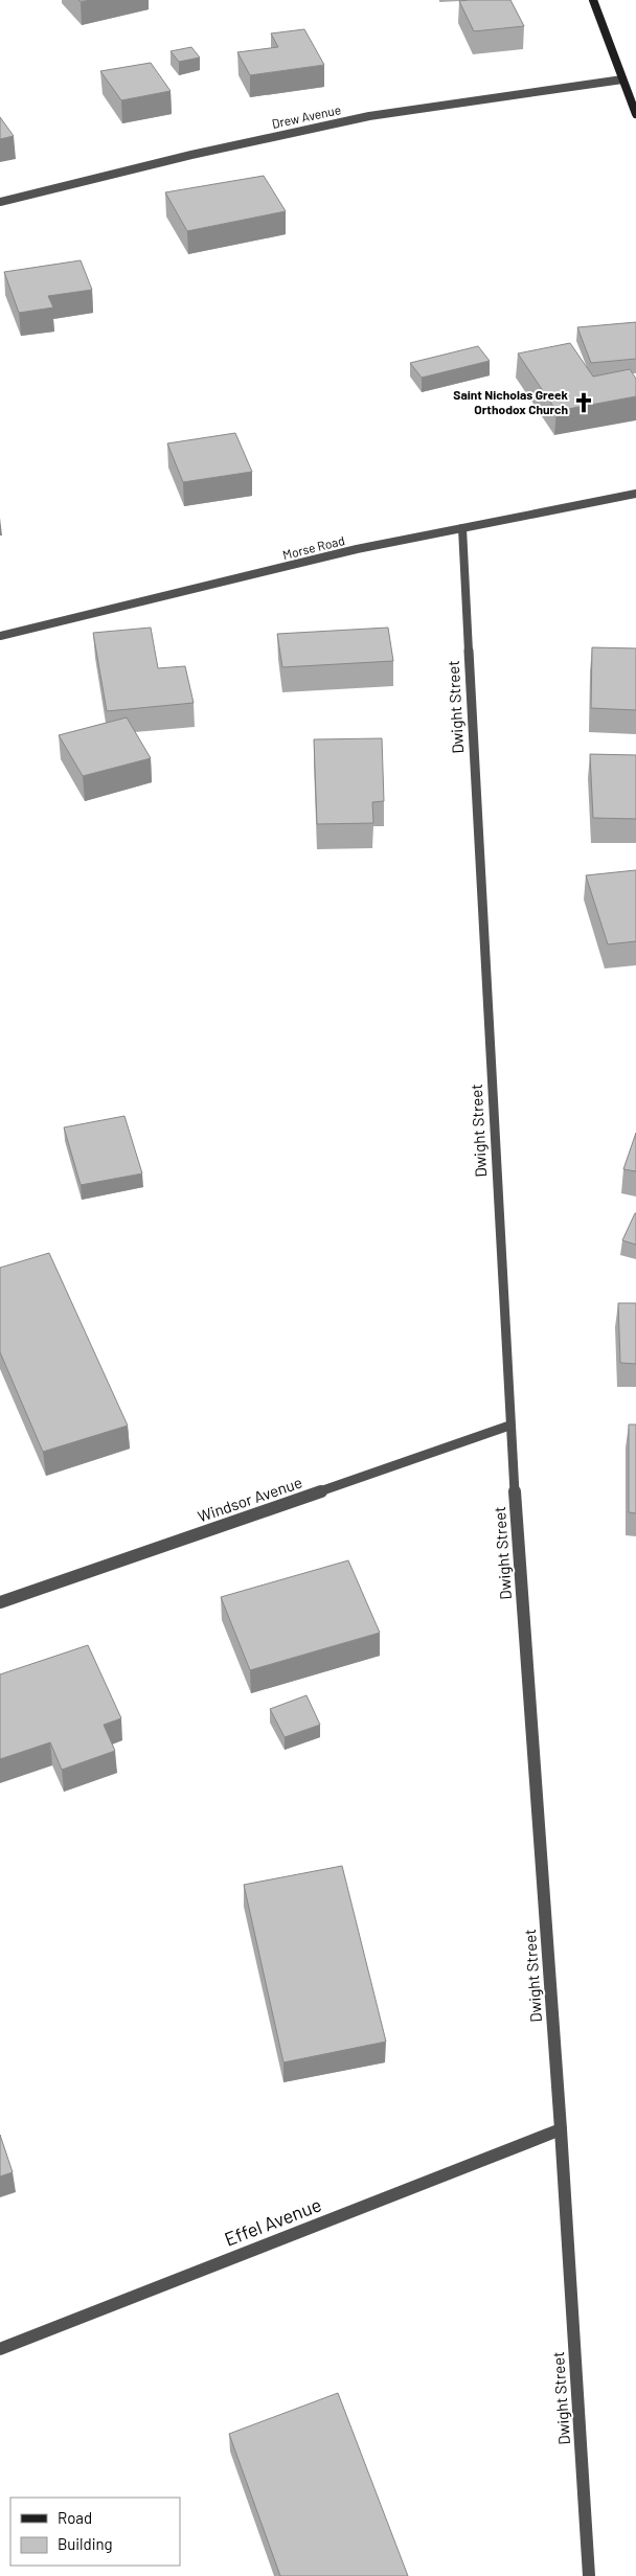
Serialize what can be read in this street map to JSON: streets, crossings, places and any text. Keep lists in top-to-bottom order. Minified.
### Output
{"streets":{"street":["Drew Avenue","Morse Road","Dwight Street","Windsor Avenue","Effel Avenue"]},"crossings":[["Morse Road","Dwight Street"],["Dwight Street","Windsor Avenue"],["Dwight Street","Effel Avenue"]],"places":{"church":["Saint Nicholas Greek Orthodox Church"]},"legend":["Road","Building"]}
